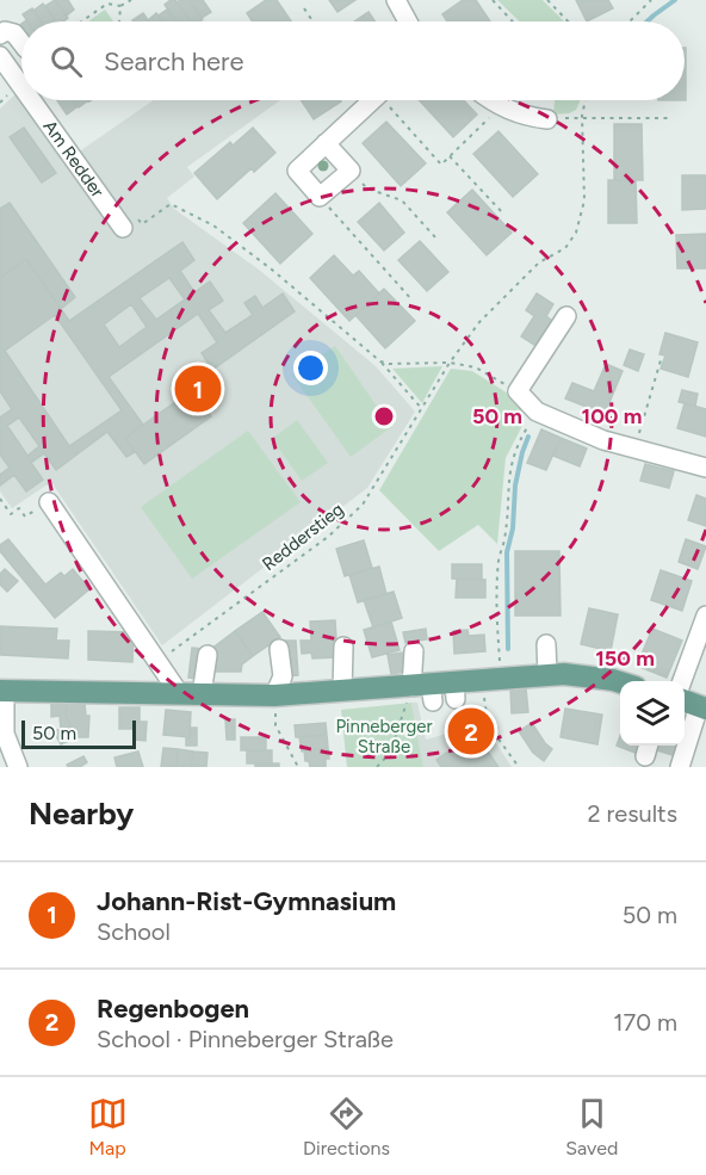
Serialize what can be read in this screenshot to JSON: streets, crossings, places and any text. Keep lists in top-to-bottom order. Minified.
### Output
{"streets":{"street":["Am Redder"],"path":["Redderstieg"]},"parks":["Pinneberger Straße"],"scale_bar":"50 m","page":{"search":"Search here","pins":["1","2"],"scale":"50 m","heading":["Nearby","2 results"],"list":[{"mark":"1","name":"Johann-Rist-Gymnasium","note":"School","value":"50 m"},{"mark":"2","name":"Regenbogen","note":"School · Pinneberger Straße","value":"170 m"}],"nav":["Map","Directions","Saved"]},"rings":["50 m","100 m","150 m"]}
